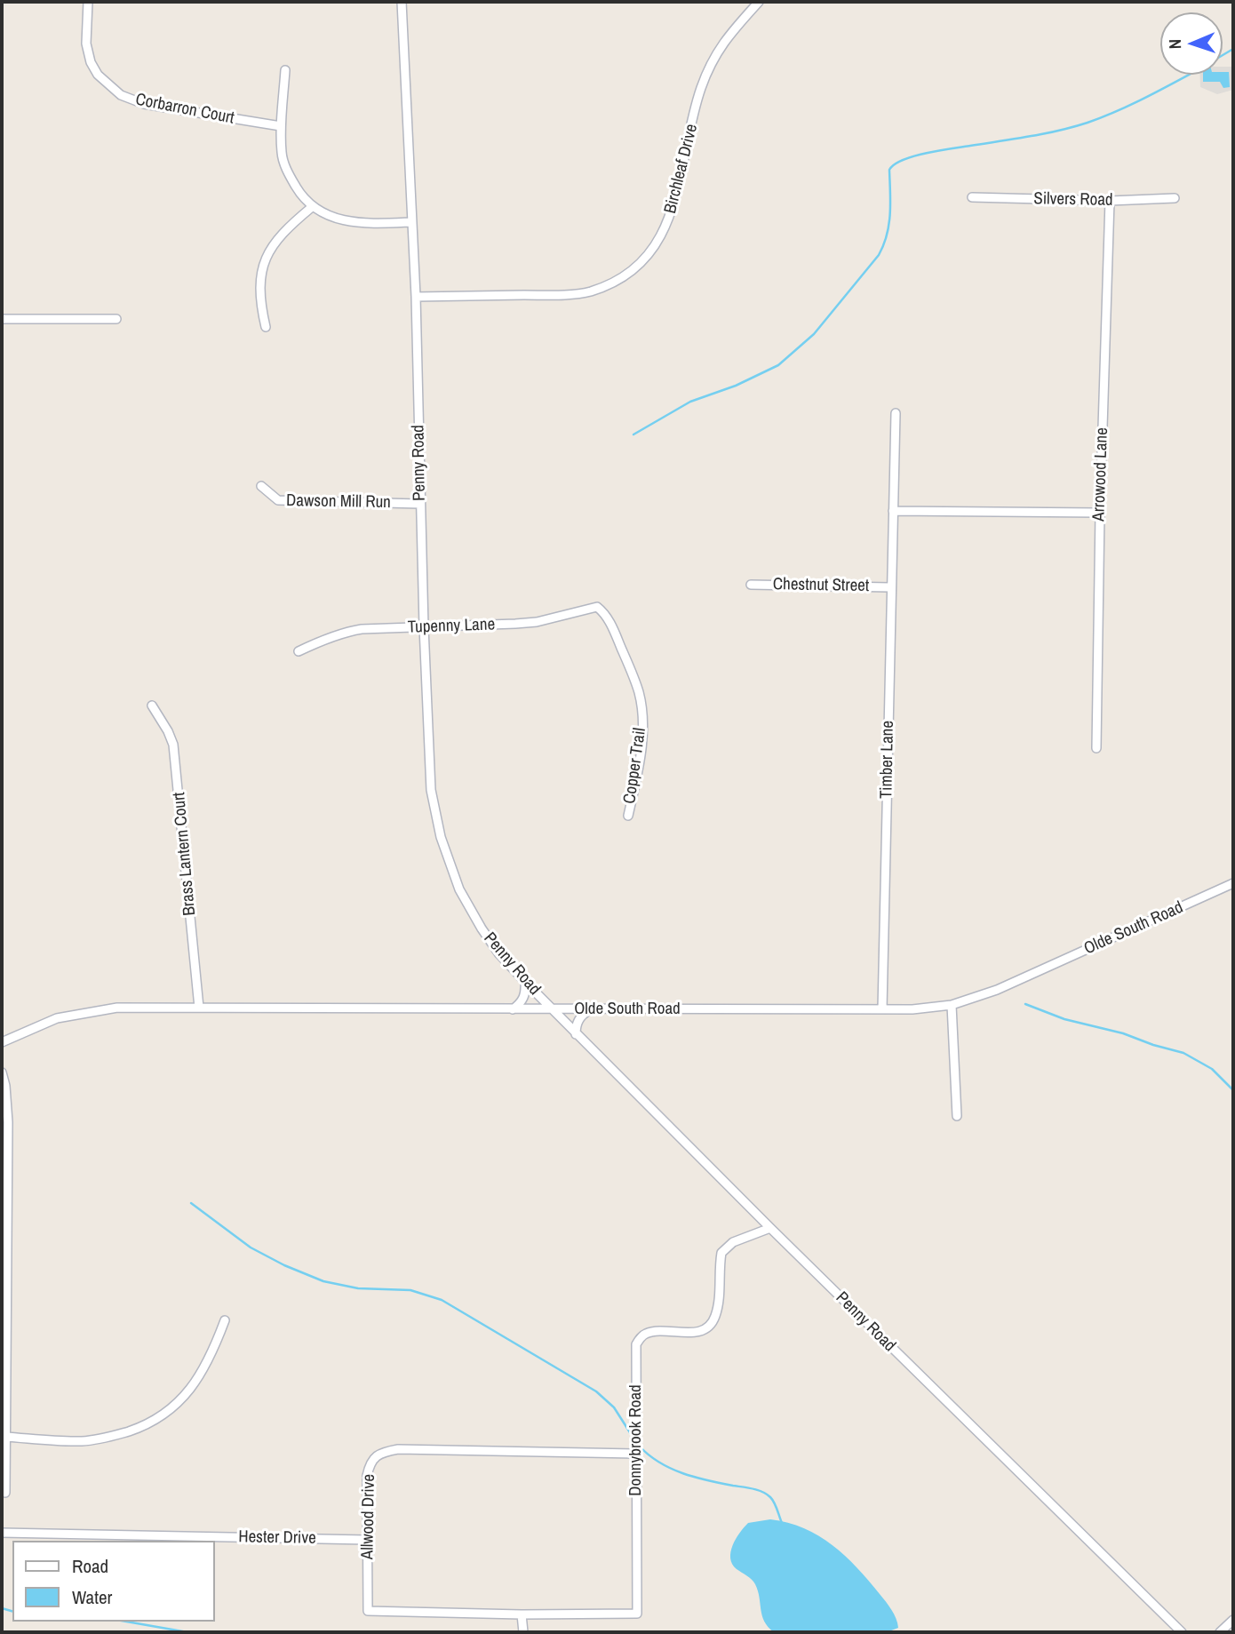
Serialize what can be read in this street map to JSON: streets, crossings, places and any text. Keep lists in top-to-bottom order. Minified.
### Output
{"streets":{"street":["Corbarron Court","Birchleaf Drive","Silvers Road","Penny Road","Arrowood Lane","Dawson Mill Run","Chestnut Street","Tupenny Lane","Timber Lane","Copper Trail","Brass Lantern Court","Olde South Road","Donnybrook Road","Allwood Drive","Hester Drive"]},"crossings":[["Birchleaf Drive","Penny Road"],["Silvers Road","Arrowood Lane"],["Penny Road","Dawson Mill Run"],["Penny Road","Tupenny Lane"],["Penny Road","Olde South Road"],["Penny Road","Donnybrook Road"],["Chestnut Street","Timber Lane"],["Tupenny Lane","Copper Trail"],["Timber Lane","Olde South Road"],["Brass Lantern Court","Olde South Road"],["Donnybrook Road","Allwood Drive"],["Allwood Drive","Hester Drive"]],"legend":["Road","Water"],"north":"left"}
